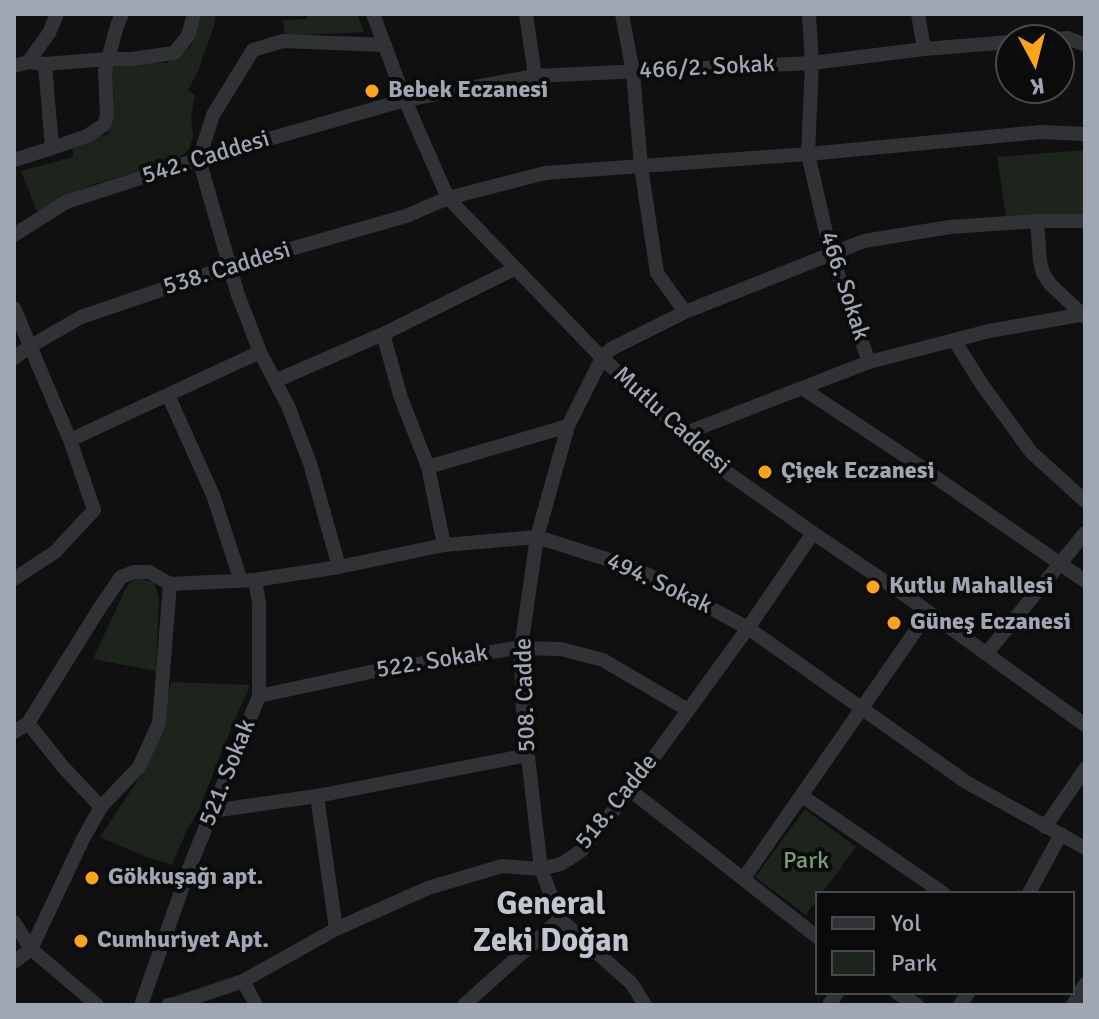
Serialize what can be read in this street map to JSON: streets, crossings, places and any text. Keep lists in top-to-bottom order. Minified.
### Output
{"streets":{"street":["466/2. Sokak","542. Caddesi","538. Caddesi","466. Sokak","Mutlu Caddesi","494. Sokak","522. Sokak","508. Cadde","521. Sokak","518. Cadde"]},"crossings":[["466/2. Sokak","542. Caddesi"],["466/2. Sokak","466. Sokak"],["466/2. Sokak","Mutlu Caddesi"],["542. Caddesi","Mutlu Caddesi"],["538. Caddesi","466. Sokak"],["538. Caddesi","Mutlu Caddesi"],["466. Sokak","Mutlu Caddesi"],["Mutlu Caddesi","508. Cadde"],["Mutlu Caddesi","518. Cadde"],["494. Sokak","508. Cadde"],["494. Sokak","521. Sokak"],["494. Sokak","518. Cadde"],["522. Sokak","508. Cadde"],["522. Sokak","521. Sokak"],["522. Sokak","518. Cadde"],["508. Cadde","518. Cadde"]],"districts":["General Zeki Doğan"],"parks":["Park"],"places":["Bebek Eczanesi","Çiçek Eczanesi","Kutlu Mahallesi","Güneş Eczanesi","Gökkuşağı apt.","Cumhuriyet Apt."],"legend":["Yol","Park"],"north":"bottom"}
